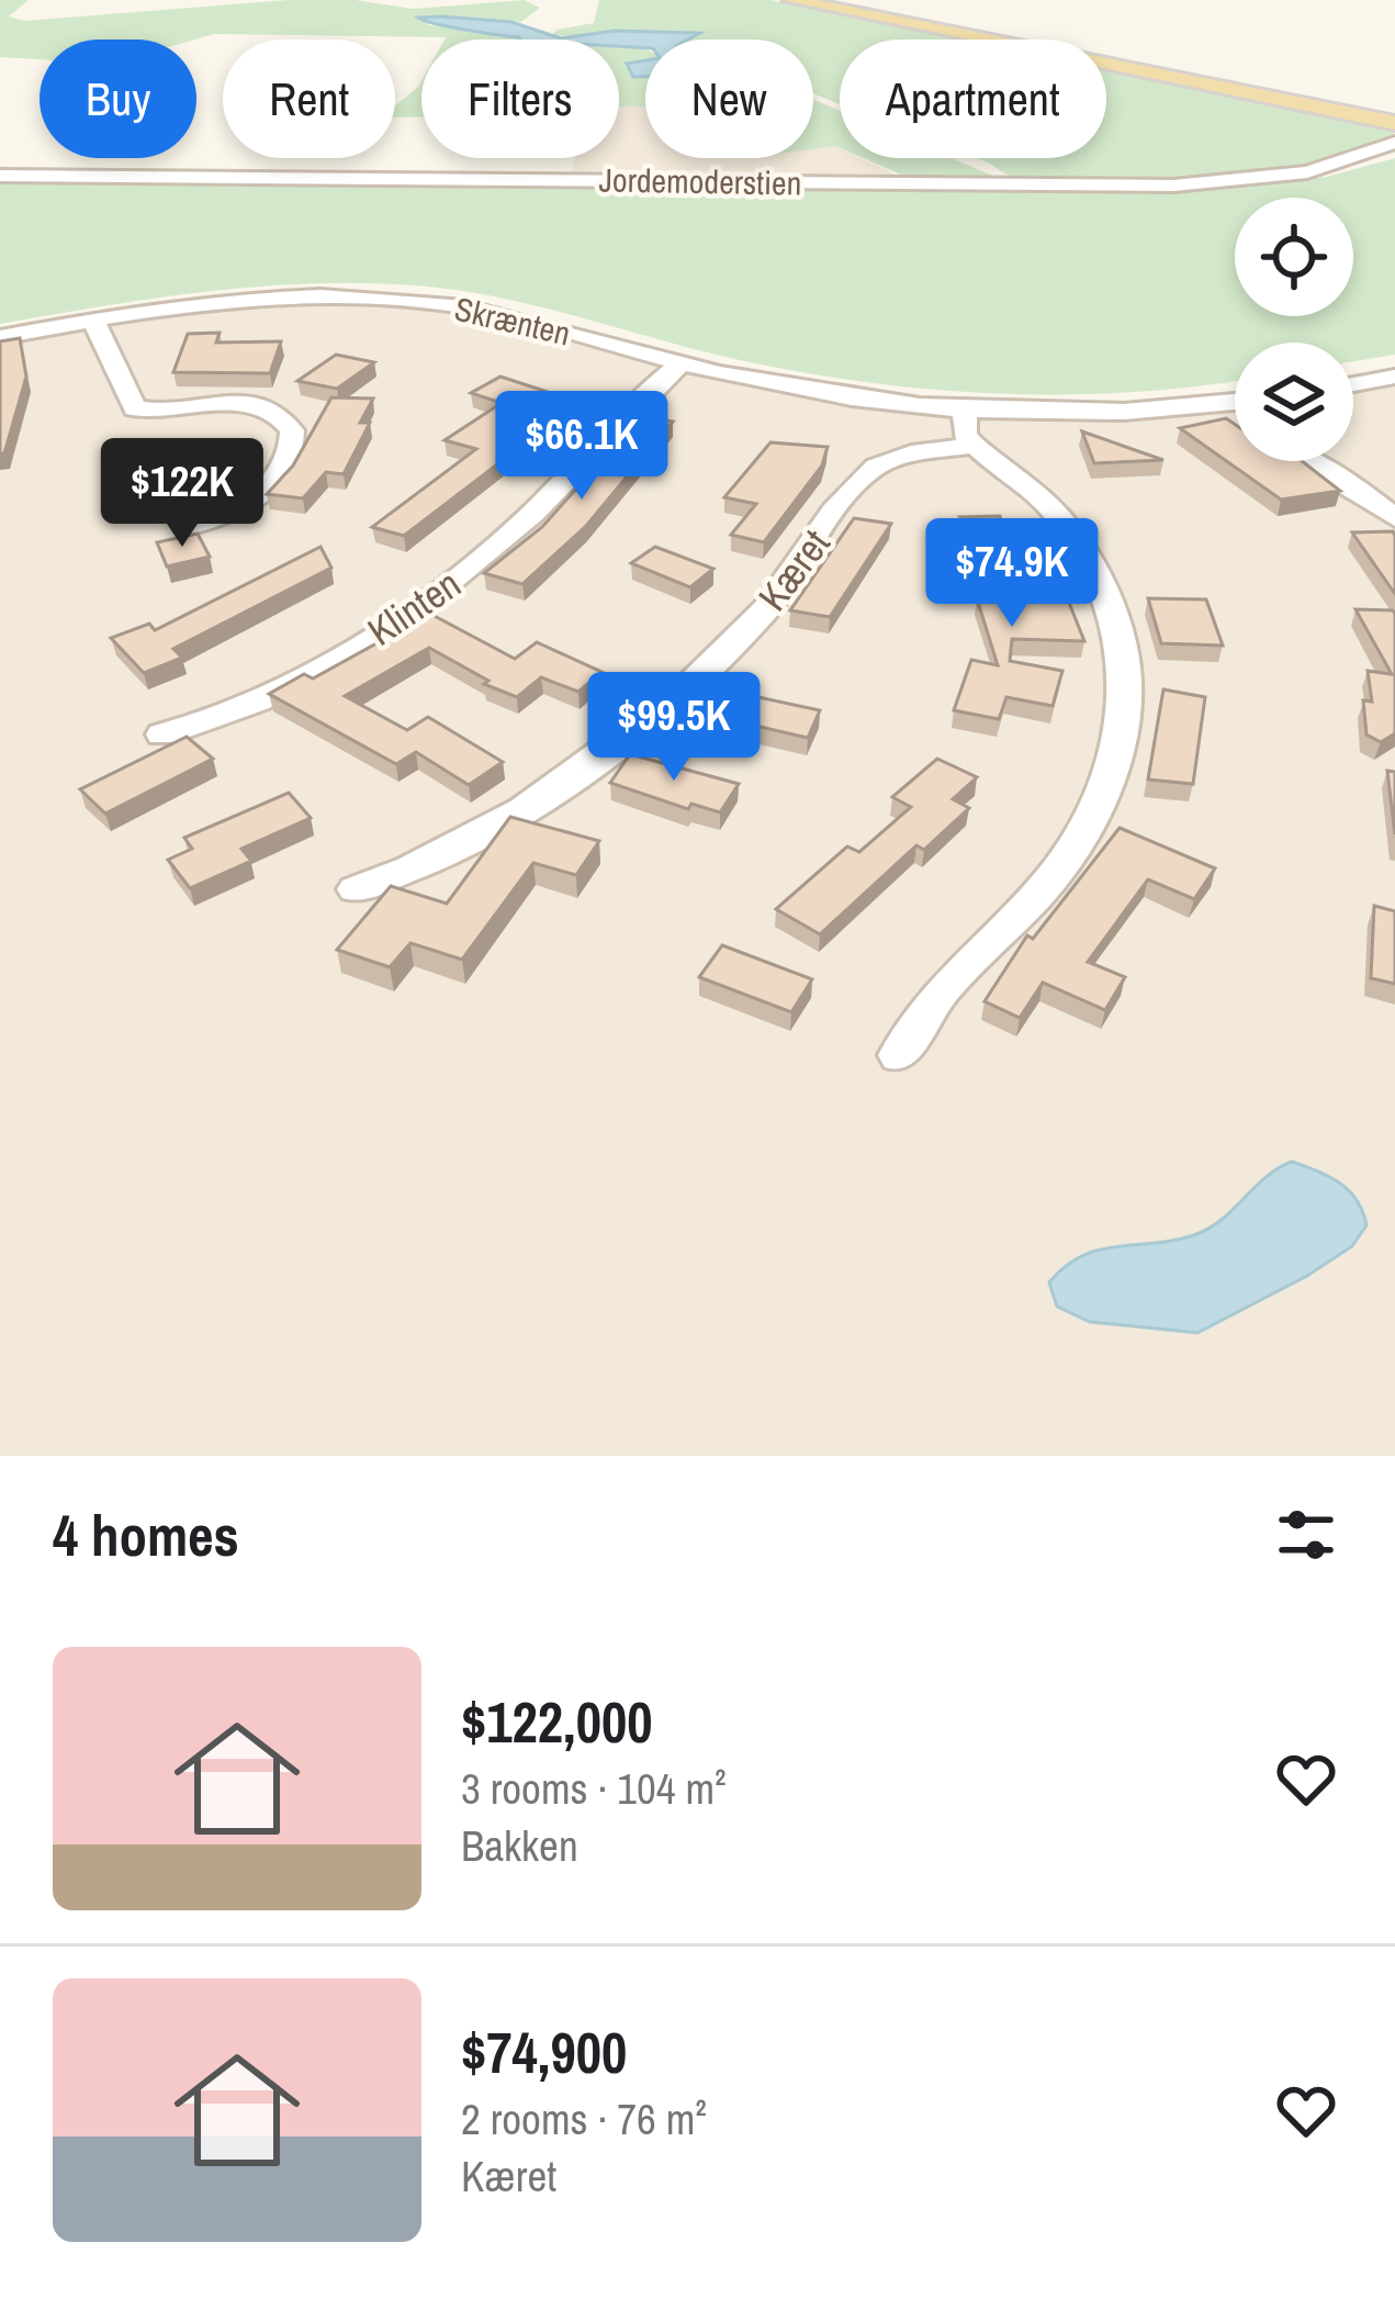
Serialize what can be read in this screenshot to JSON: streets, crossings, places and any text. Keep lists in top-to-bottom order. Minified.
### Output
{"streets":{"street":["Jordemoderstien","Skrænten","Kæret","Klinten"]},"crossings":[["Skrænten","Klinten"]],"page":{"chip":["Buy","Rent","Filters","New","Apartment"],"price":["$66.1K","$122K","$74.9K","$99.5K"],"heading":"4 homes","list":[{"name":"$122,000","note":"3 rooms · 104 m² · Bakken"},{"name":"$74,900","note":"2 rooms · 76 m² · Kæret"}]}}
